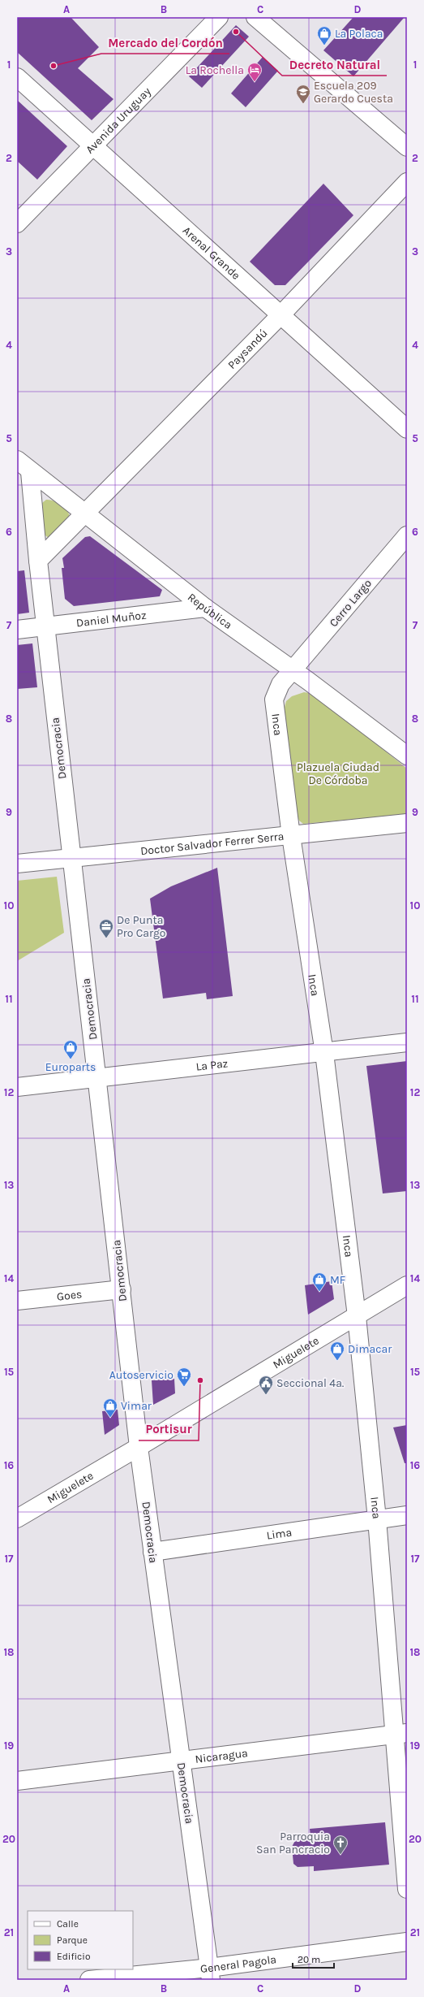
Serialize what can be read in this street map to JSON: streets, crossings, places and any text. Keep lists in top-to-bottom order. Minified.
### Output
{"streets":{"street":["Avenida Uruguay","Arenal Grande","Paysandú","Cerro Largo","República","Daniel Muñoz","Inca","Democracia","Doctor Salvador Ferrer Serra","La Paz","Goes","Miguelete","Lima","Nicaragua","General Pagola"]},"crossings":[["Avenida Uruguay","Arenal Grande"],["Arenal Grande","Paysandú"],["Paysandú","República"],["Cerro Largo","República"],["Cerro Largo","Inca"],["República","Daniel Muñoz"],["República","Inca"],["República","Democracia"],["Daniel Muñoz","Democracia"],["Inca","Doctor Salvador Ferrer Serra"],["Inca","La Paz"],["Inca","Miguelete"],["Inca","Lima"],["Inca","Nicaragua"],["Democracia","Doctor Salvador Ferrer Serra"],["Democracia","La Paz"],["Democracia","Goes"],["Democracia","Miguelete"],["Democracia","Lima"],["Democracia","Nicaragua"],["Democracia","General Pagola"]],"parks":["Plazuela Ciudad De Córdoba"],"places":{"other":["Decreto Natural","Mercado del Cordón","Portisur"],"shop":["La Polaca","Europarts","MF","Dimacar","Vimar"],"hotel":["La Rochella"],"school or university":["Escuela 209 Gerardo Cuesta"],"office":["De Punta Pro Cargo"],"supermarket":["Autoservicio"],"public building":["Seccional 4a."],"church":["Parroquia San Pancracio"]},"legend":["Calle","Parque","Edificio"],"scale_bar":"20 m","grid":{"columns":["A","B","C","D"],"rows":["1","2","3","4","5","6","7","8","9","10","11","12","13","14","15","16","17","18","19","20","21"]}}
